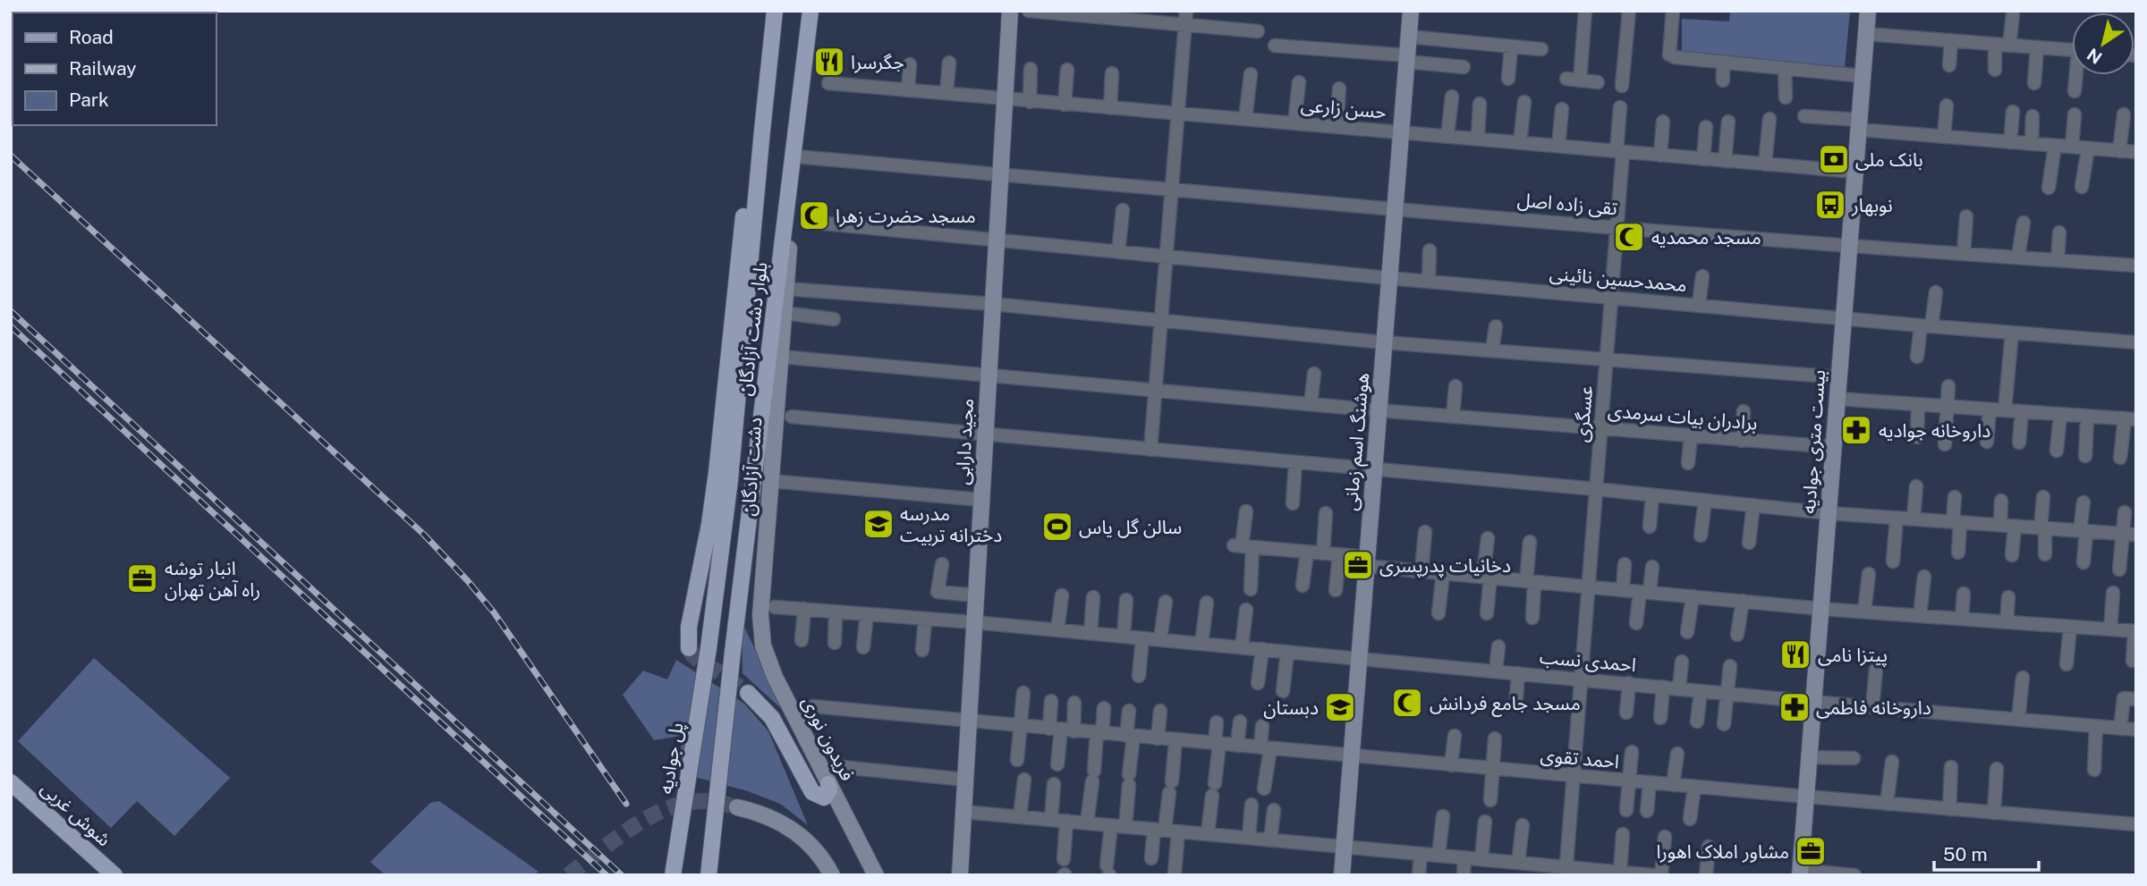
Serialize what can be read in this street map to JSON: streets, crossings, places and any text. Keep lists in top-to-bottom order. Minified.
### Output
{"streets":{"main road":["بلوار دشت آزادگان","مجید دارابی","هوشنگ اسم زمانی","بیست متری جوادیه","دشت آزادگان","فریدون نوری","پل جوادیه","شوش غربی"],"street":["حسن زارعی","تقی زاده اصل","محمدحسین نائینی","عسگری","برادران بیات سرمدی","احمدی نسب","احمد تقوی"]},"crossings":[["حسن زارعی","عسگری"],["حسن زارعی","مجید دارابی"],["حسن زارعی","هوشنگ اسم زمانی"],["حسن زارعی","بیست متری جوادیه"],["تقی زاده اصل","عسگری"],["تقی زاده اصل","مجید دارابی"],["تقی زاده اصل","هوشنگ اسم زمانی"],["تقی زاده اصل","بیست متری جوادیه"],["تقی زاده اصل","دشت آزادگان"],["محمدحسین نائینی","عسگری"],["محمدحسین نائینی","مجید دارابی"],["محمدحسین نائینی","هوشنگ اسم زمانی"],["محمدحسین نائینی","بیست متری جوادیه"],["بلوار دشت آزادگان","دشت آزادگان"],["بلوار دشت آزادگان","پل جوادیه"],["عسگری","برادران بیات سرمدی"],["عسگری","احمدی نسب"],["عسگری","احمد تقوی"],["برادران بیات سرمدی","مجید دارابی"],["برادران بیات سرمدی","هوشنگ اسم زمانی"],["برادران بیات سرمدی","بیست متری جوادیه"],["برادران بیات سرمدی","دشت آزادگان"],["مجید دارابی","احمدی نسب"],["مجید دارابی","احمد تقوی"],["هوشنگ اسم زمانی","احمدی نسب"],["هوشنگ اسم زمانی","احمد تقوی"],["بیست متری جوادیه","احمدی نسب"],["بیست متری جوادیه","احمد تقوی"],["دشت آزادگان","فریدون نوری"]],"places":{"restaurant":["جگرسرا","پیتزا نامی"],"bank":["بانک ملی"],"bus stop":["نوبهار"],"mosque":["مسجد حضرت زهرا","مسجد محمدیه","مسجد جامع فردانش"],"pharmacy":["داروخانه جوادیه","داروخانه فاطمی"],"school or university":["مدرسه دخترانه تربیت","دبستان"],"sports":["سالن گل یاس"],"office":["دخانیات پدرپسری","انبار توشه راه آهن تهران","مشاور املاک اهورا"]},"legend":["Road","Railway","Park"],"scale_bar":"50 m","north":"bottom left"}
